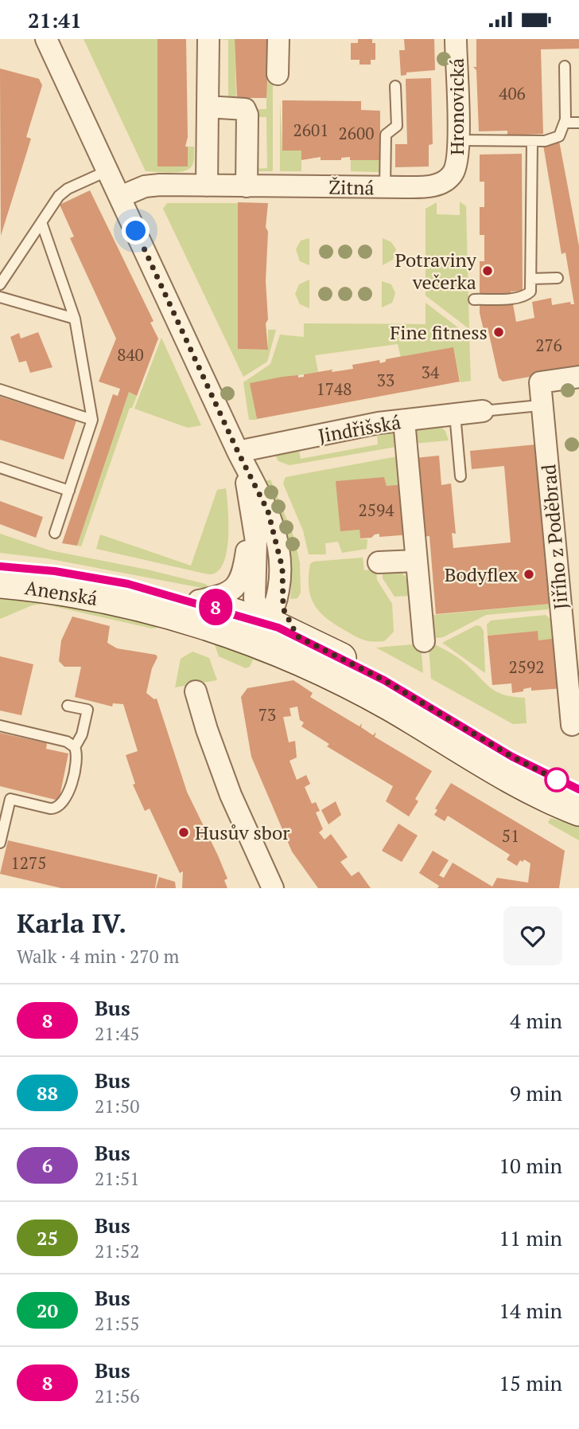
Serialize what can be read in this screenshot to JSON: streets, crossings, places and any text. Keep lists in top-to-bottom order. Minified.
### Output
{"streets":{"street":["Hronovická","Žitná","Jindřišská","Jiřího z Poděbrad","Anenská"]},"crossings":[["Hronovická","Žitná"]],"places":["Potraviny večerka","Fine fitness","Bodyflex","Husův sbor"],"lines":["bus line 8"],"house_numbers":["406","2601","2600","276","840","34","33","1748","2594","2592","73","51","1275"],"page":{"status":"21:41","on_map":"8","heading":["Karla IV.","Walk · 4 min · 270 m"],"list":[{"mark":"8","name":"Bus","note":"21:45","value":"4 min"},{"mark":"88","name":"Bus","note":"21:50","value":"9 min"},{"mark":"6","name":"Bus","note":"21:51","value":"10 min"},{"mark":"25","name":"Bus","note":"21:52","value":"11 min"},{"mark":"20","name":"Bus","note":"21:55","value":"14 min"},{"mark":"8","name":"Bus","note":"21:56","value":"15 min"}]}}
